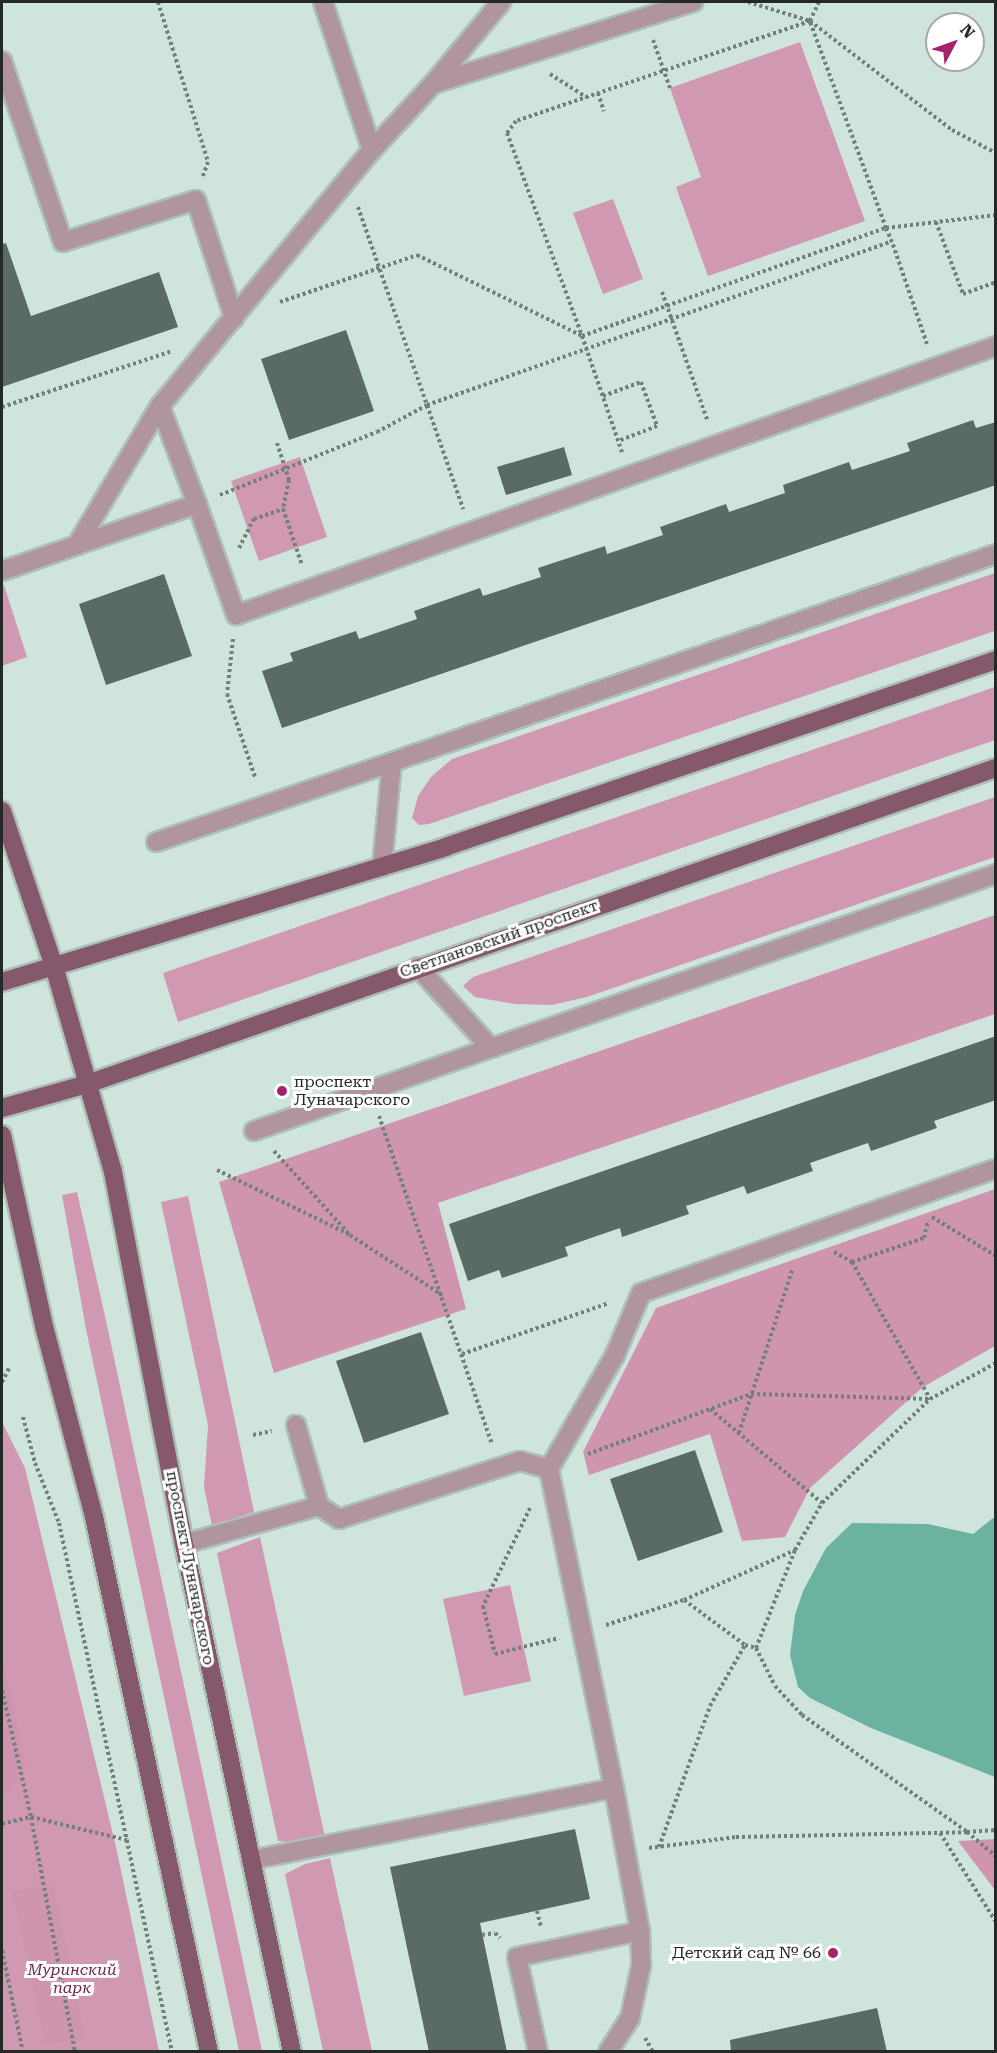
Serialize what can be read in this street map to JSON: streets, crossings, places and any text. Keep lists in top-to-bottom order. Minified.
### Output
{"streets":{"main road":["Светлановский проспект","проспект Луначарского"]},"crossings":[["Светлановский проспект","проспект Луначарского"]],"parks":["Муринский парк"],"places":["проспект Луначарского","Детский сад № 66"],"north":"top right"}
